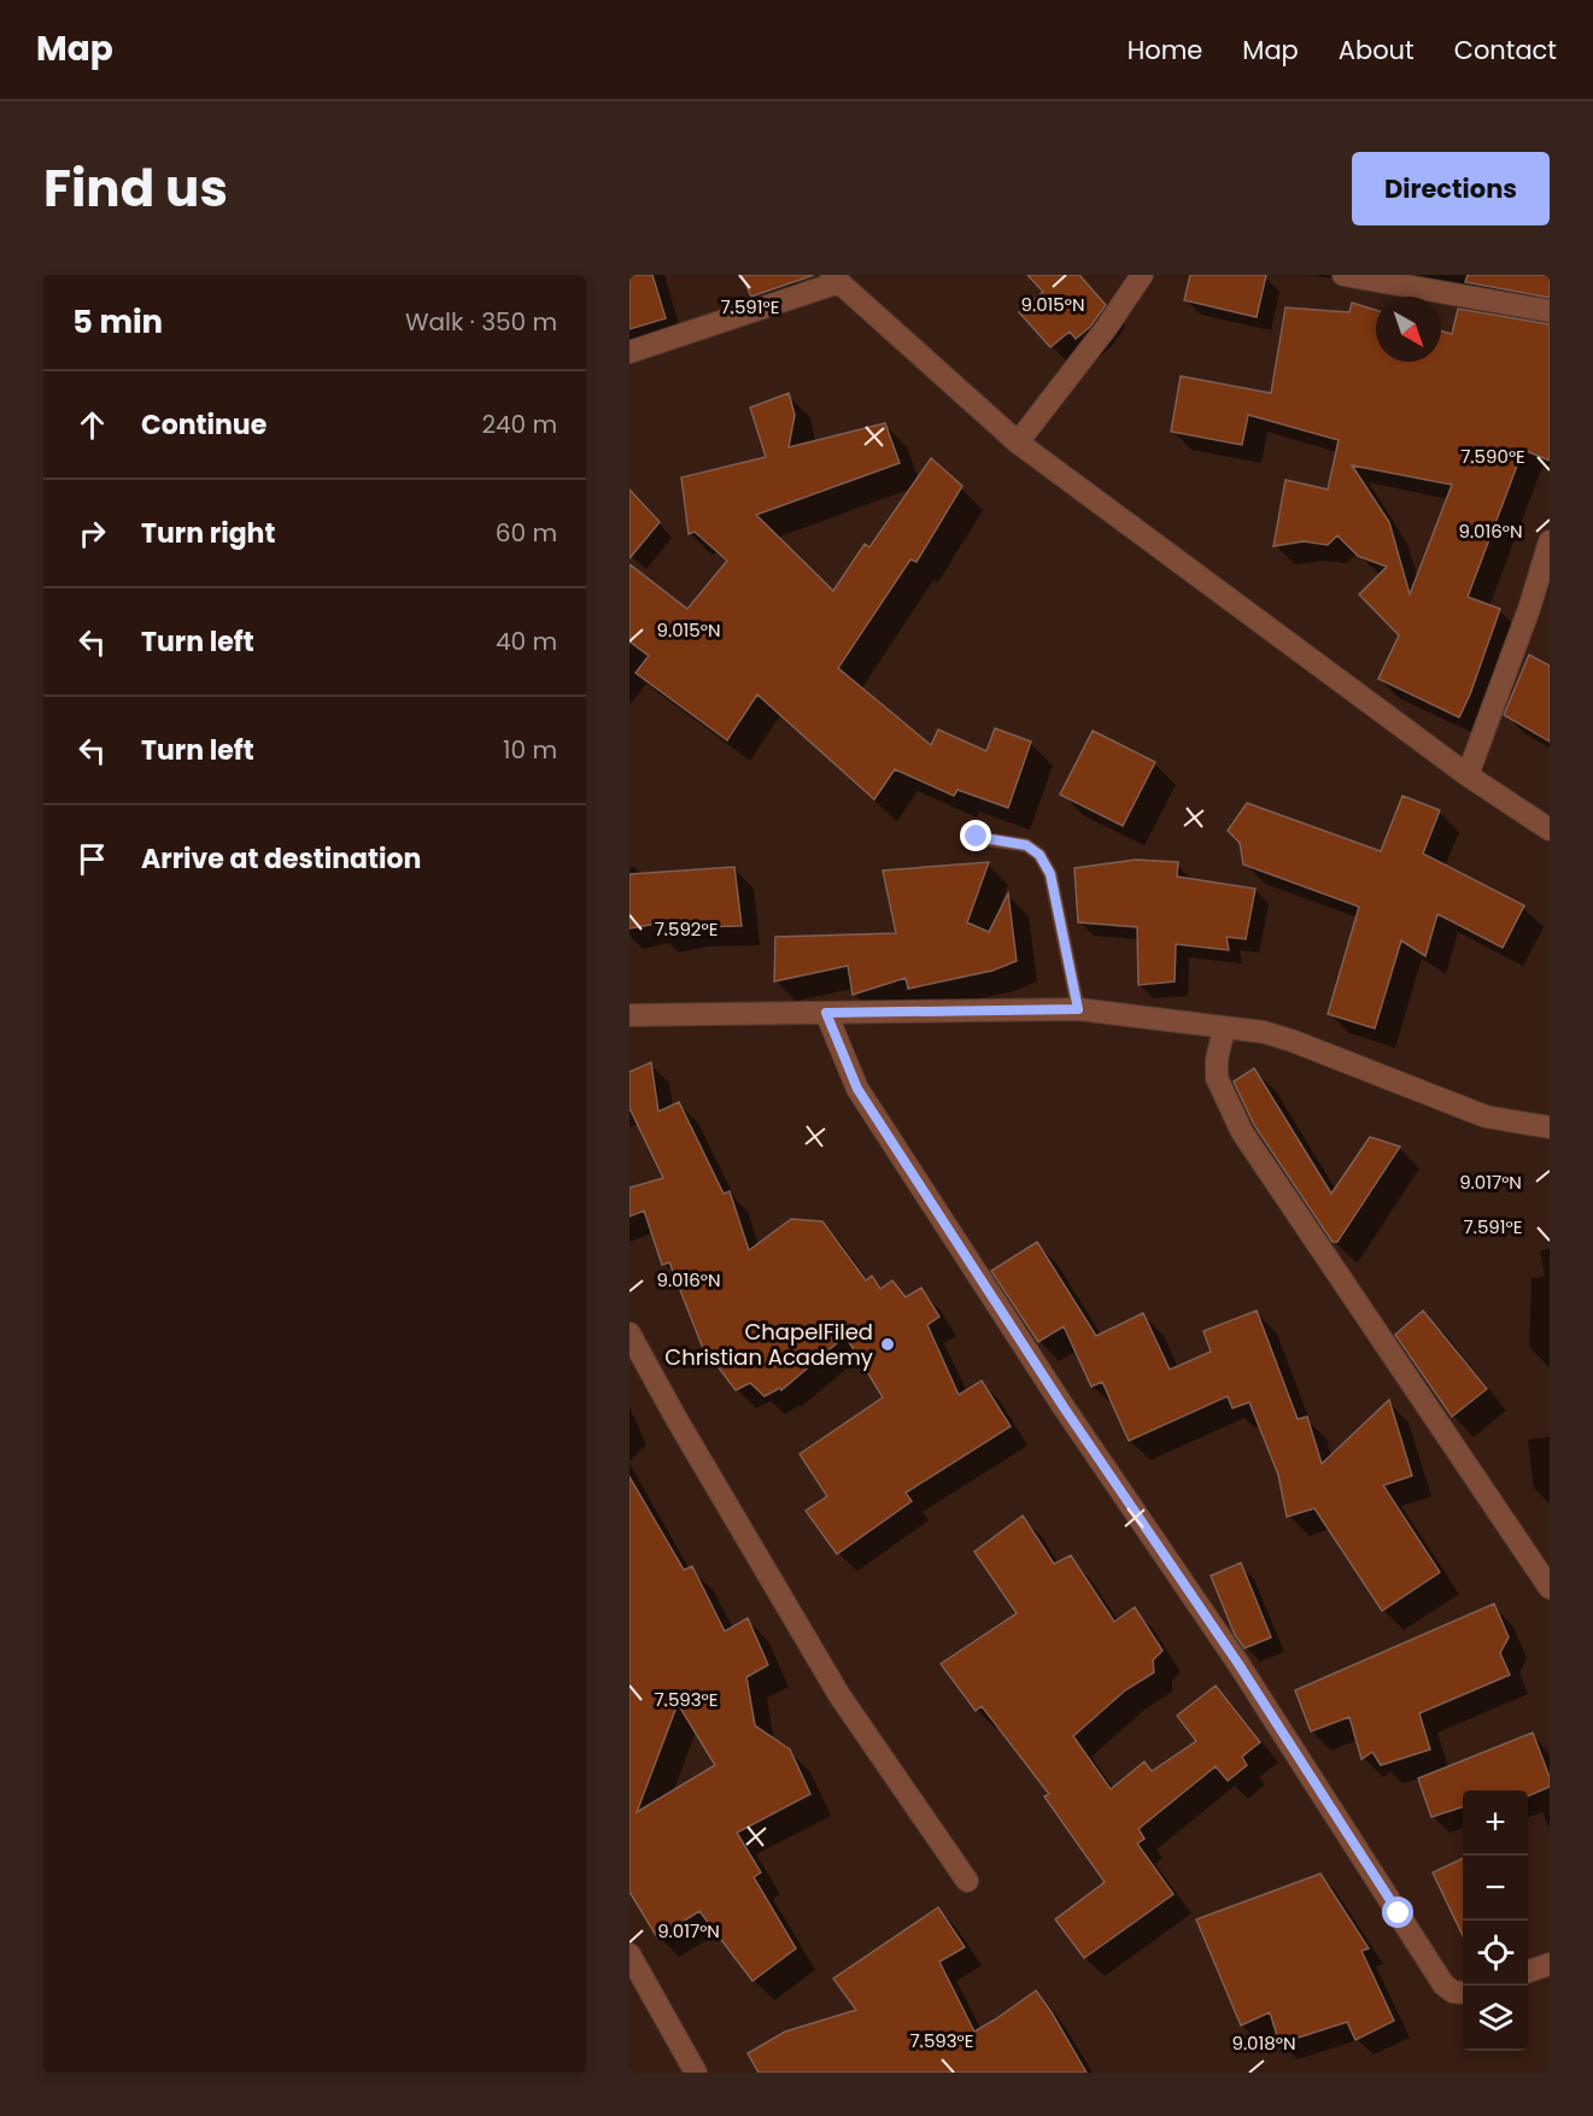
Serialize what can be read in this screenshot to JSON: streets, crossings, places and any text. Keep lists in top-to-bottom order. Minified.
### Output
{"places":["ChapelFiled Christian Academy"],"north":"bottom right","page":{"header":"Map","nav":["Home","Map","About","Contact"],"title":"Find us","buttons":"Directions","heading":["5 min","Walk · 350 m"],"list":[["Continue","240 m"],["Turn right","60 m"],["Turn left","40 m"],["Turn left","10 m"],"Arrive at destination"],"map_buttons":["+","−"]},"coordinates":["9.015°N","7.591°E","7.590°E","9.016°N","7.592°E","9.017°N","7.593°E","9.018°N"]}
